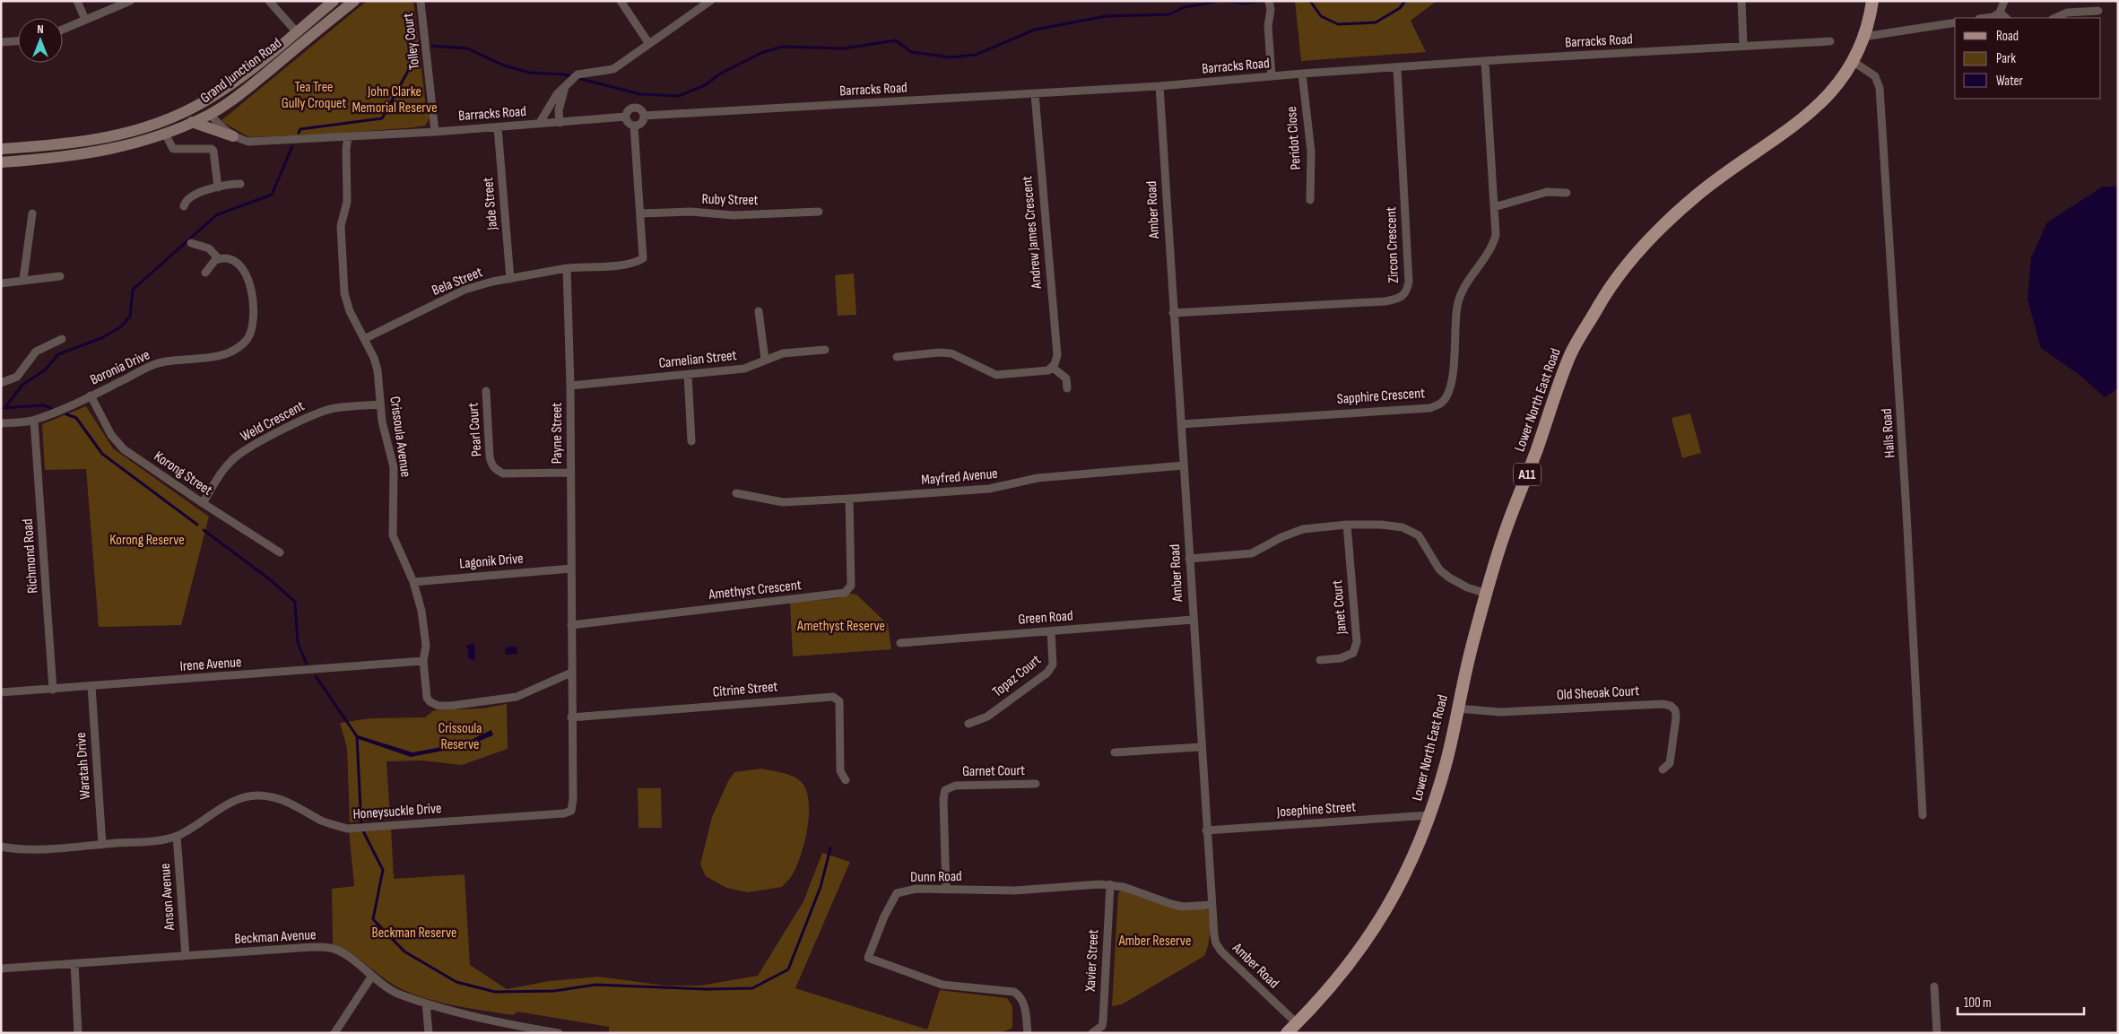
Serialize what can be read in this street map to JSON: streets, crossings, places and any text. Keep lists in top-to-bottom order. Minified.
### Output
{"streets":{"main road":["Grand Junction Road","Lower North East Road","A11"],"street":["Tolley Court","Barracks Road","Peridot Close","Ruby Street","Jade Street","Amber Road","Andrew James Crescent","Zircon Crescent","Bela Street","Carnelian Street","Boronia Drive","Sapphire Crescent","Weld Crescent","Pearl Court","Payne Street","Halls Road","Crissoula Avenue","Korong Street","Mayfred Avenue","Richmond Road","Lagonik Drive","Amethyst Crescent","Janet Court","Green Road","Irene Avenue","Topaz Court","Citrine Street","Old Sheoak Court","Waratah Drive","Garnet Court","Josephine Street","Honeysuckle Drive","Dunn Road","Anson Avenue","Beckman Avenue","Xavier Street"]},"crossings":[["Tolley Court","Barracks Road"],["Barracks Road","Grand Junction Road"],["Barracks Road","Peridot Close"],["Barracks Road","Jade Street"],["Barracks Road","Amber Road"],["Barracks Road","Andrew James Crescent"],["Barracks Road","Zircon Crescent"],["Barracks Road","Sapphire Crescent"],["Barracks Road","Crissoula Avenue"],["Jade Street","Bela Street"],["Amber Road","Zircon Crescent"],["Amber Road","Sapphire Crescent"],["Amber Road","Lower North East Road"],["Amber Road","Mayfred Avenue"],["Amber Road","Green Road"],["Amber Road","Josephine Street"],["Amber Road","Dunn Road"],["Bela Street","Payne Street"],["Bela Street","Crissoula Avenue"],["Carnelian Street","Payne Street"],["Boronia Drive","Korong Street"],["Boronia Drive","Richmond Road"],["Lower North East Road","Halls Road"],["Lower North East Road","Old Sheoak Court"],["Lower North East Road","Josephine Street"],["Weld Crescent","Crissoula Avenue"],["Weld Crescent","Korong Street"],["Pearl Court","Payne Street"],["Payne Street","Crissoula Avenue"],["Payne Street","Lagonik Drive"],["Payne Street","Amethyst Crescent"],["Payne Street","Citrine Street"],["Payne Street","Honeysuckle Drive"],["Crissoula Avenue","Lagonik Drive"],["Crissoula Avenue","Irene Avenue"],["Mayfred Avenue","Amethyst Crescent"],["Richmond Road","Irene Avenue"],["Green Road","Topaz Court"],["Irene Avenue","Waratah Drive"],["Waratah Drive","Honeysuckle Drive"],["Garnet Court","Dunn Road"],["Honeysuckle Drive","Anson Avenue"],["Dunn Road","Xavier Street"],["Anson Avenue","Beckman Avenue"]],"parks":["Tea Tree Gully Croquet","John Clarke Memorial Reserve","Korong Reserve","Amethyst Reserve","Crissoula Reserve","Beckman Reserve","Amber Reserve"],"legend":["Road","Park","Water"],"scale_bar":"100 m","north":"top"}
